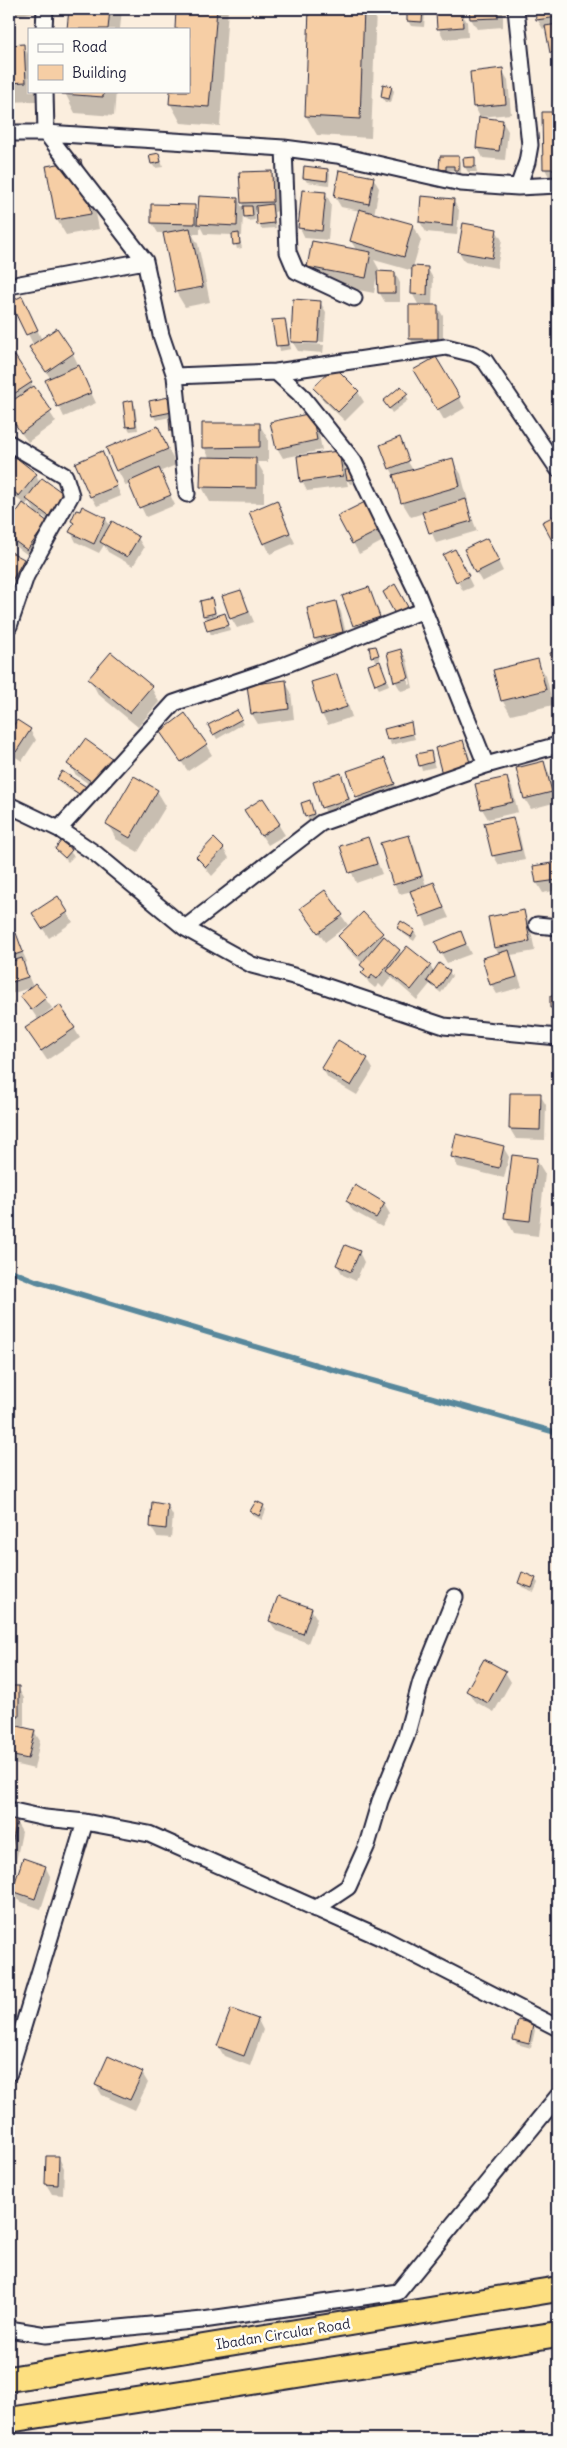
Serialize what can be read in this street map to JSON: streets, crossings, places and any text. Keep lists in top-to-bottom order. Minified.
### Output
{"streets":{"highway":["Ibadan Circular Road"]},"legend":["Road","Building"]}
